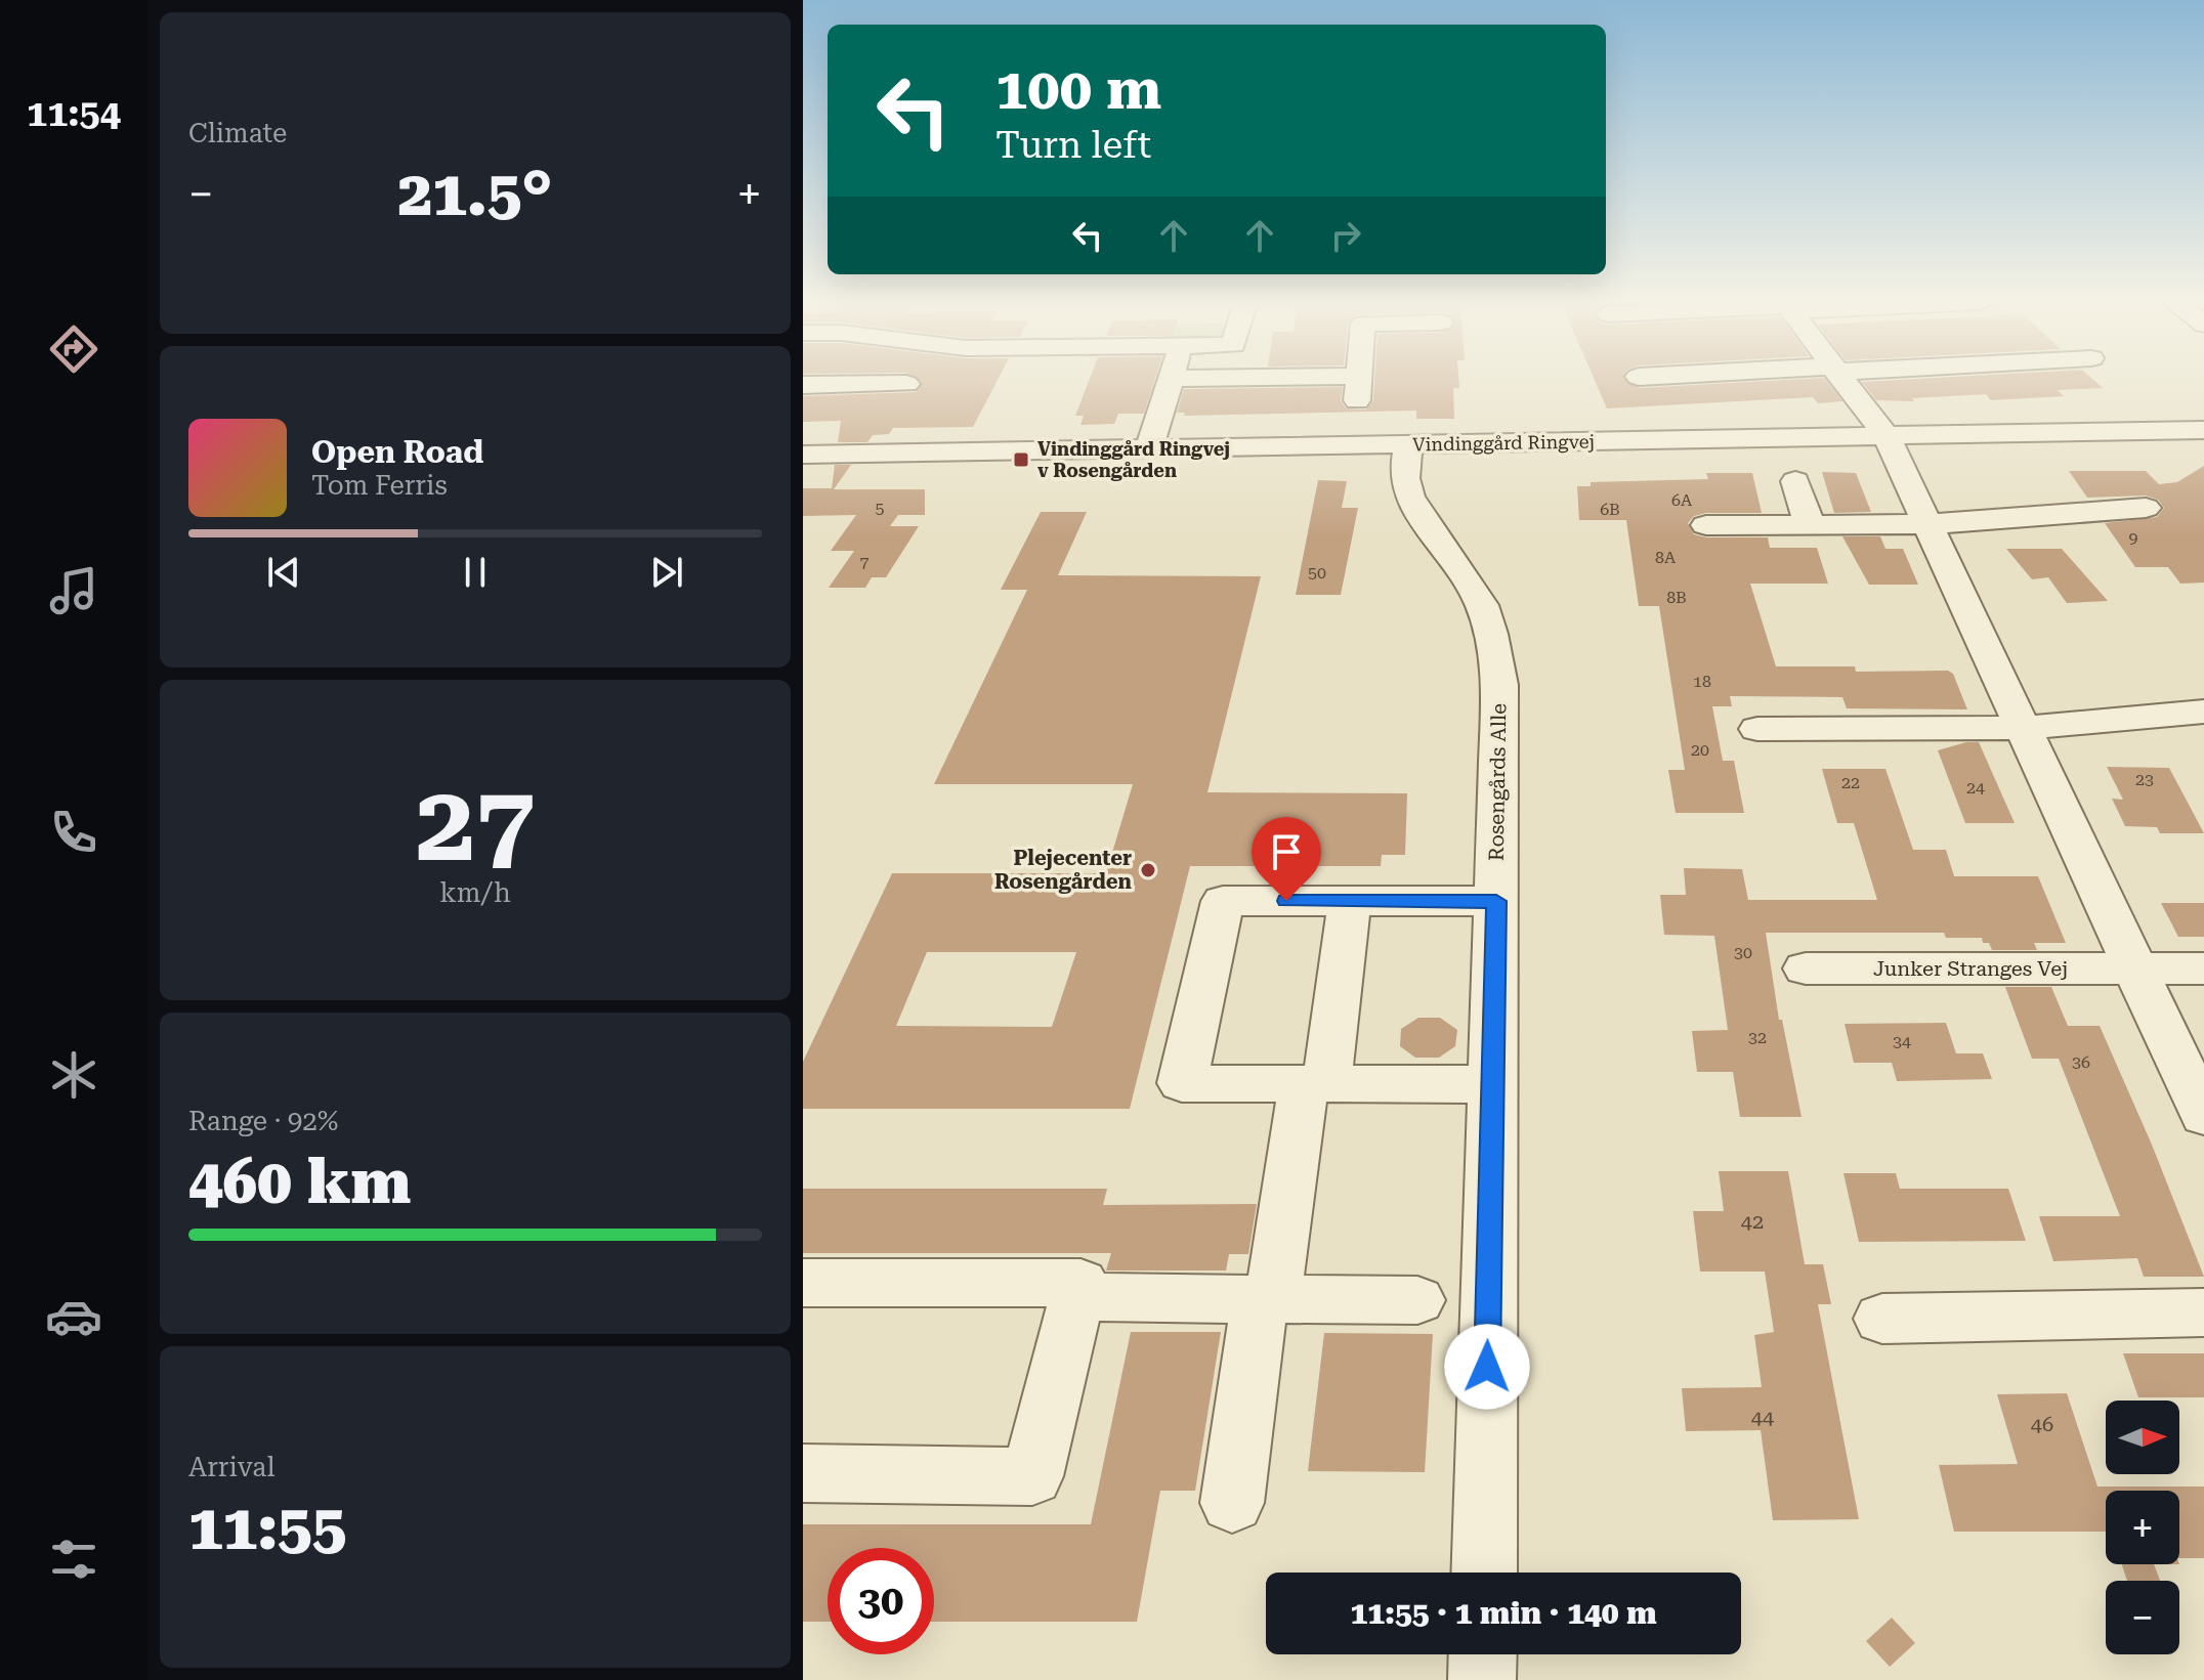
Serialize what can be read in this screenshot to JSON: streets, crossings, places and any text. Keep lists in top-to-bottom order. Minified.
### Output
{"streets":{"street":["Vindinggård Ringvej","Rosengårds Alle","Junker Stranges Vej"]},"crossings":[["Vindinggård Ringvej","Rosengårds Alle"]],"places":{"transit":["Vindinggård Ringvej v Rosengården"],"other":["Plejecenter Rosengården"]},"house_numbers":["6A","5","6B","9","8A","7","50","8B","18","20","23","22","24","30","32","34","36","42","44","46"],"north":"right","page":{"tabs":"11:54","tile":["Climate",["27","km/h"],["Range · 92%","460 km"],["Arrival","11:55"]],"turn":["100 m","Turn left"],"heat":["−","21.5°","+"],"song":["Open Road","Tom Ferris"],"map_buttons":["+","−"],"limit":"30","trip":"11:55 · 1 min · 140 m"}}
